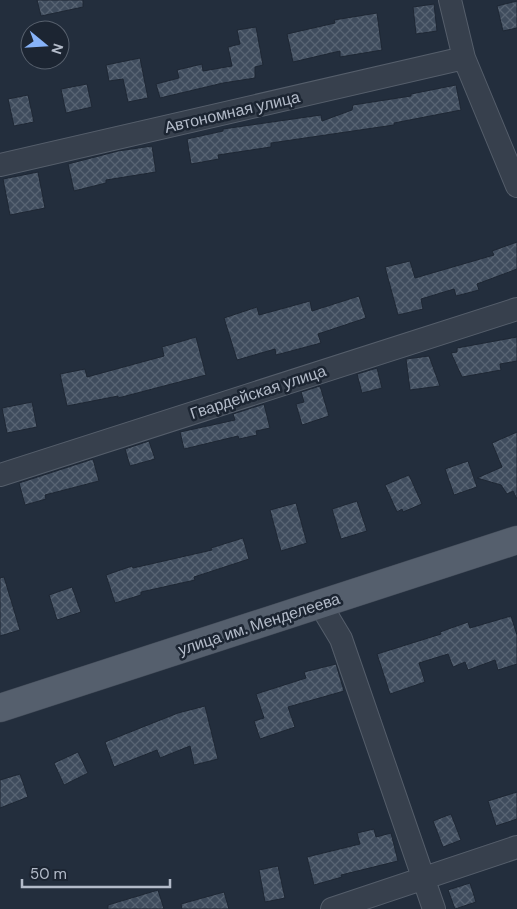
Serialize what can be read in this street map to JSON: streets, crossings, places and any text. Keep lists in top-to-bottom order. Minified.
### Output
{"streets":{"main road":["улица им. Менделеева"],"street":["Автономная улица","Гвардейская улица"]},"scale_bar":"50 m","north":"right"}
